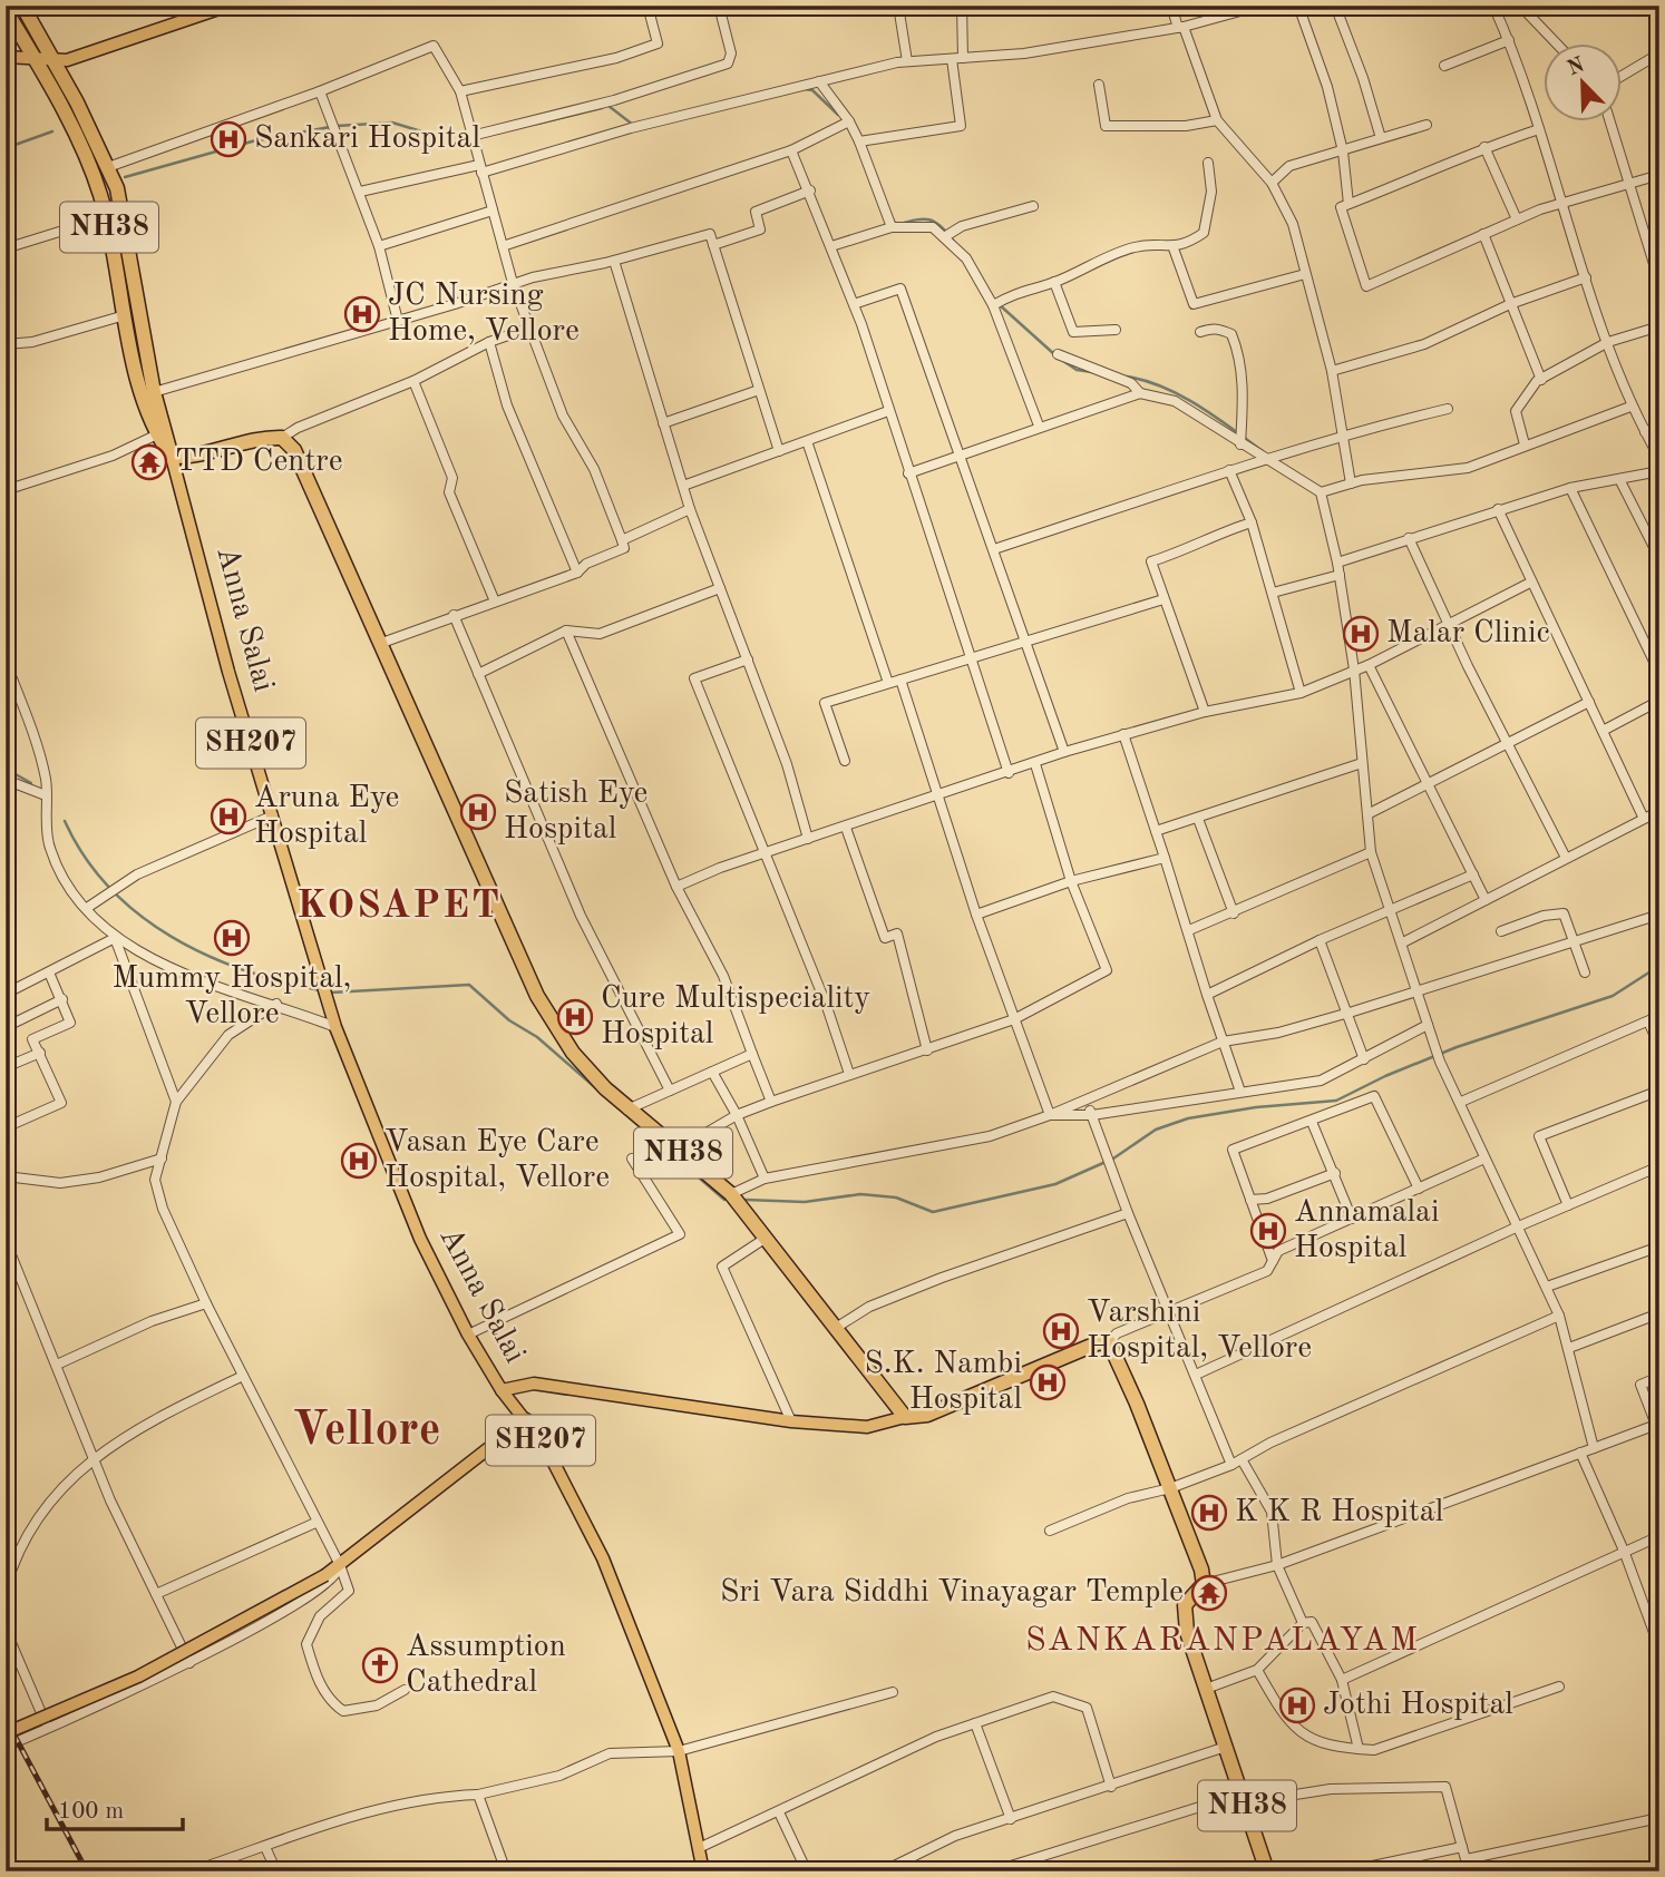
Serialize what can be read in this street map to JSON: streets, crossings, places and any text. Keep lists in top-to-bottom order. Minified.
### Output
{"streets":{"highway":["NH38","Anna Salai"],"main road":["SH207"]},"districts":["KOSAPET","Vellore","SANKARANPALAYAM"],"places":{"hospital":["Sankari Hospital","JC Nursing Home, Vellore","Malar Clinic","Satish Eye Hospital","Aruna Eye Hospital","Mummy Hospital, Vellore","Cure Multispeciality Hospital","Vasan Eye Care Hospital, Vellore","Annamalai Hospital","Varshini Hospital, Vellore","S.K. Nambi Hospital","K K R Hospital","Jothi Hospital"],"temple":["TTD Centre","Sri Vara Siddhi Vinayagar Temple"],"church":["Assumption Cathedral"]},"scale_bar":"100 m","north":"top left"}
